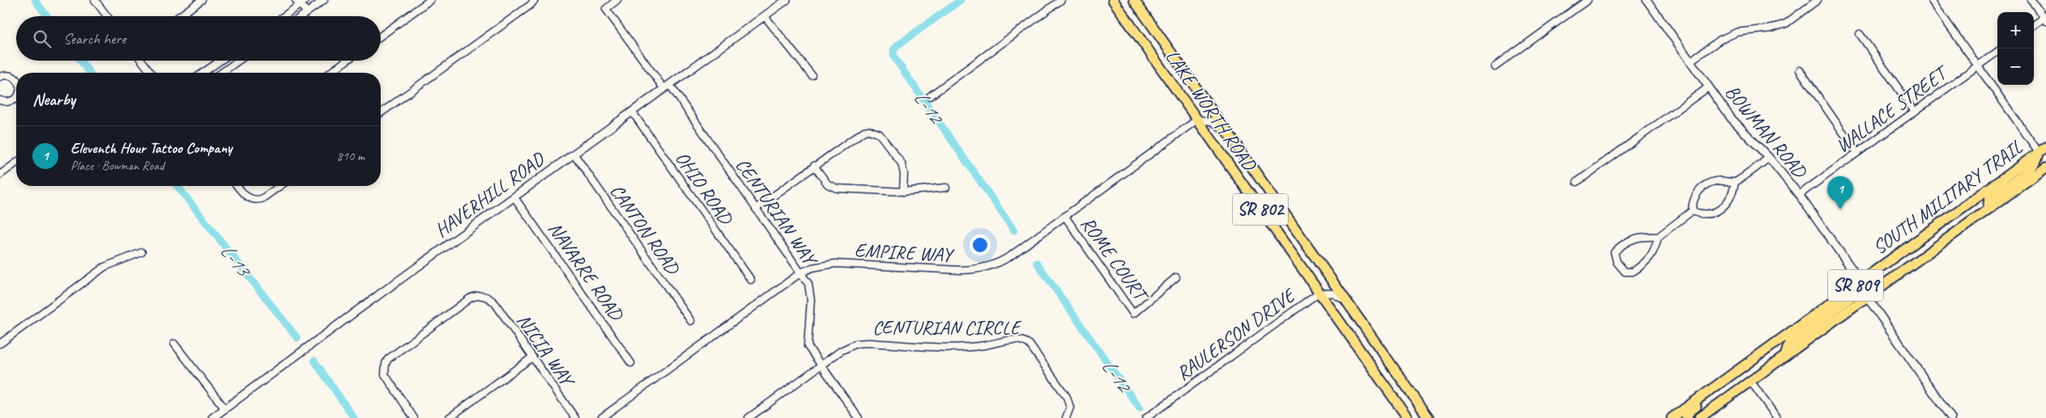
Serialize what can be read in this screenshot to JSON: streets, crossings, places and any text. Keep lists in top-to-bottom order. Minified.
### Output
{"streets":{"main road":["LAKE WORTH ROAD","SOUTH MILITARY TRAIL","SR 802","SR 809"],"street":["WALLACE STREET","BOWMAN ROAD","OHIO ROAD","HAVERHILL ROAD","CENTURIAN WAY","CANTON ROAD","EMPIRE WAY","ROME COURT","NAVARRE ROAD","CENTURIAN CIRCLE","RAULERSON DRIVE","NICIA WAY"]},"crossings":[["LAKE WORTH ROAD","EMPIRE WAY"],["LAKE WORTH ROAD","RAULERSON DRIVE"],["WALLACE STREET","BOWMAN ROAD"],["BOWMAN ROAD","SOUTH MILITARY TRAIL"],["OHIO ROAD","HAVERHILL ROAD"],["HAVERHILL ROAD","CENTURIAN WAY"],["HAVERHILL ROAD","CANTON ROAD"],["HAVERHILL ROAD","NAVARRE ROAD"],["CENTURIAN WAY","EMPIRE WAY"],["CENTURIAN WAY","CENTURIAN CIRCLE"],["EMPIRE WAY","ROME COURT"]],"water":["L-12","L-13"],"page":{"map_buttons":["+","−"],"search":"Search here","heading":"Nearby","list":[{"mark":"1","name":"Eleventh Hour Tattoo Company","note":"Place · Bowman Road","value":"810 m"}],"pins":"1"}}
